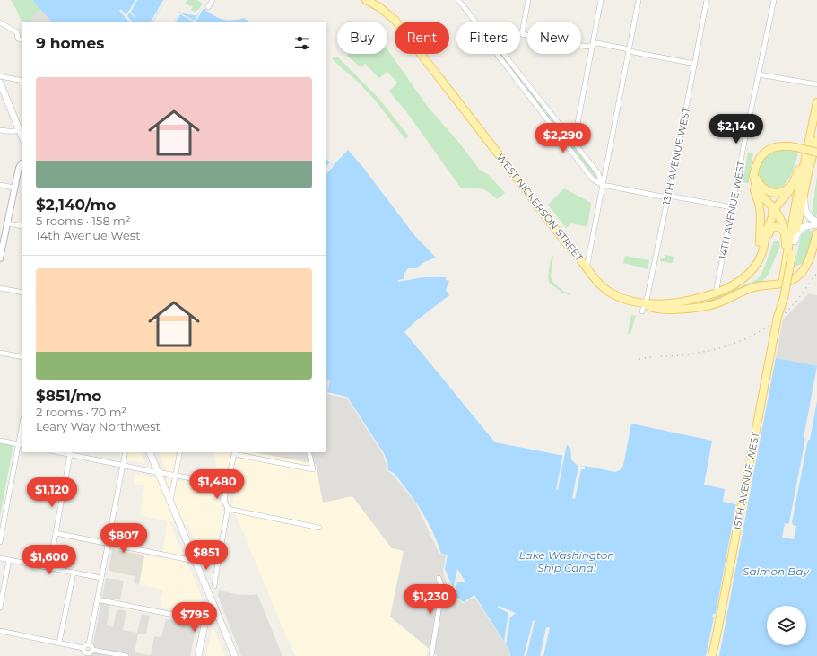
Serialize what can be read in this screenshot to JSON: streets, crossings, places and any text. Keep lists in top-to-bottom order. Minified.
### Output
{"streets":{"main road":["WEST NICKERSON STREET","15TH AVENUE WEST"],"street":["13TH AVENUE WEST","14TH AVENUE WEST"]},"crossings":[["13TH AVENUE WEST","WEST NICKERSON STREET"],["WEST NICKERSON STREET","14TH AVENUE WEST"]],"water":["Lake Washington Ship Canal","Salmon Bay"],"page":{"chip":["Buy","Rent","Filters","New"],"heading":"9 homes","list":[{"name":"$2,140/mo","note":"5 rooms · 158 m² · 14th Avenue West"},{"name":"$851/mo","note":"2 rooms · 70 m² · Leary Way Northwest"}],"price":["$2,140","$2,290","$1,480","$1,120","$807","$851","$1,600","$1,230","$795"]}}
